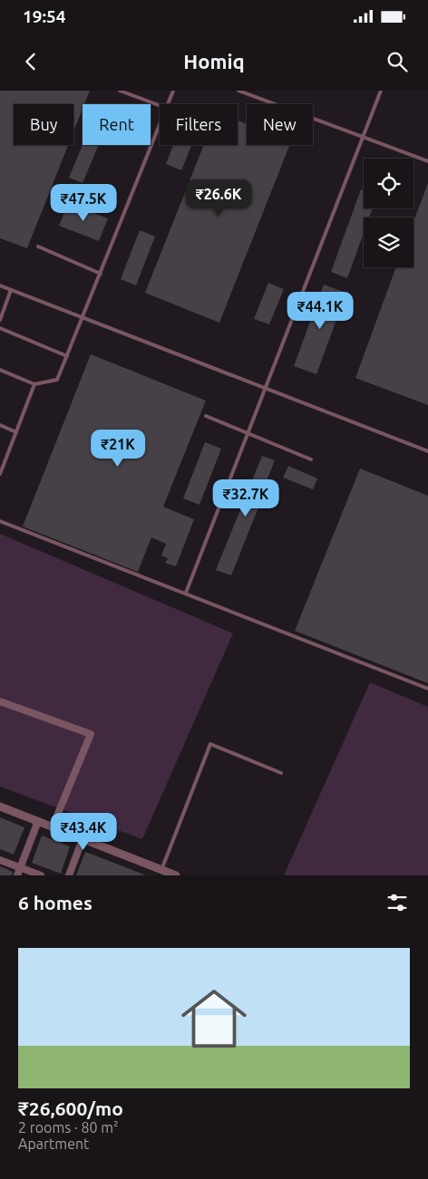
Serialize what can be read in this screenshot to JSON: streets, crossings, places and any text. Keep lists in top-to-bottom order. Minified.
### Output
{"page":{"status":"19:54","header":"Homiq","chip":["Buy","Rent","Filters","New"],"price":["₹26.6K","₹47.5K","₹44.1K","₹21K","₹32.7K","₹43.4K"],"heading":"6 homes","list":[{"name":"₹26,600/mo","note":"2 rooms · 80 m² · Apartment"}]}}
